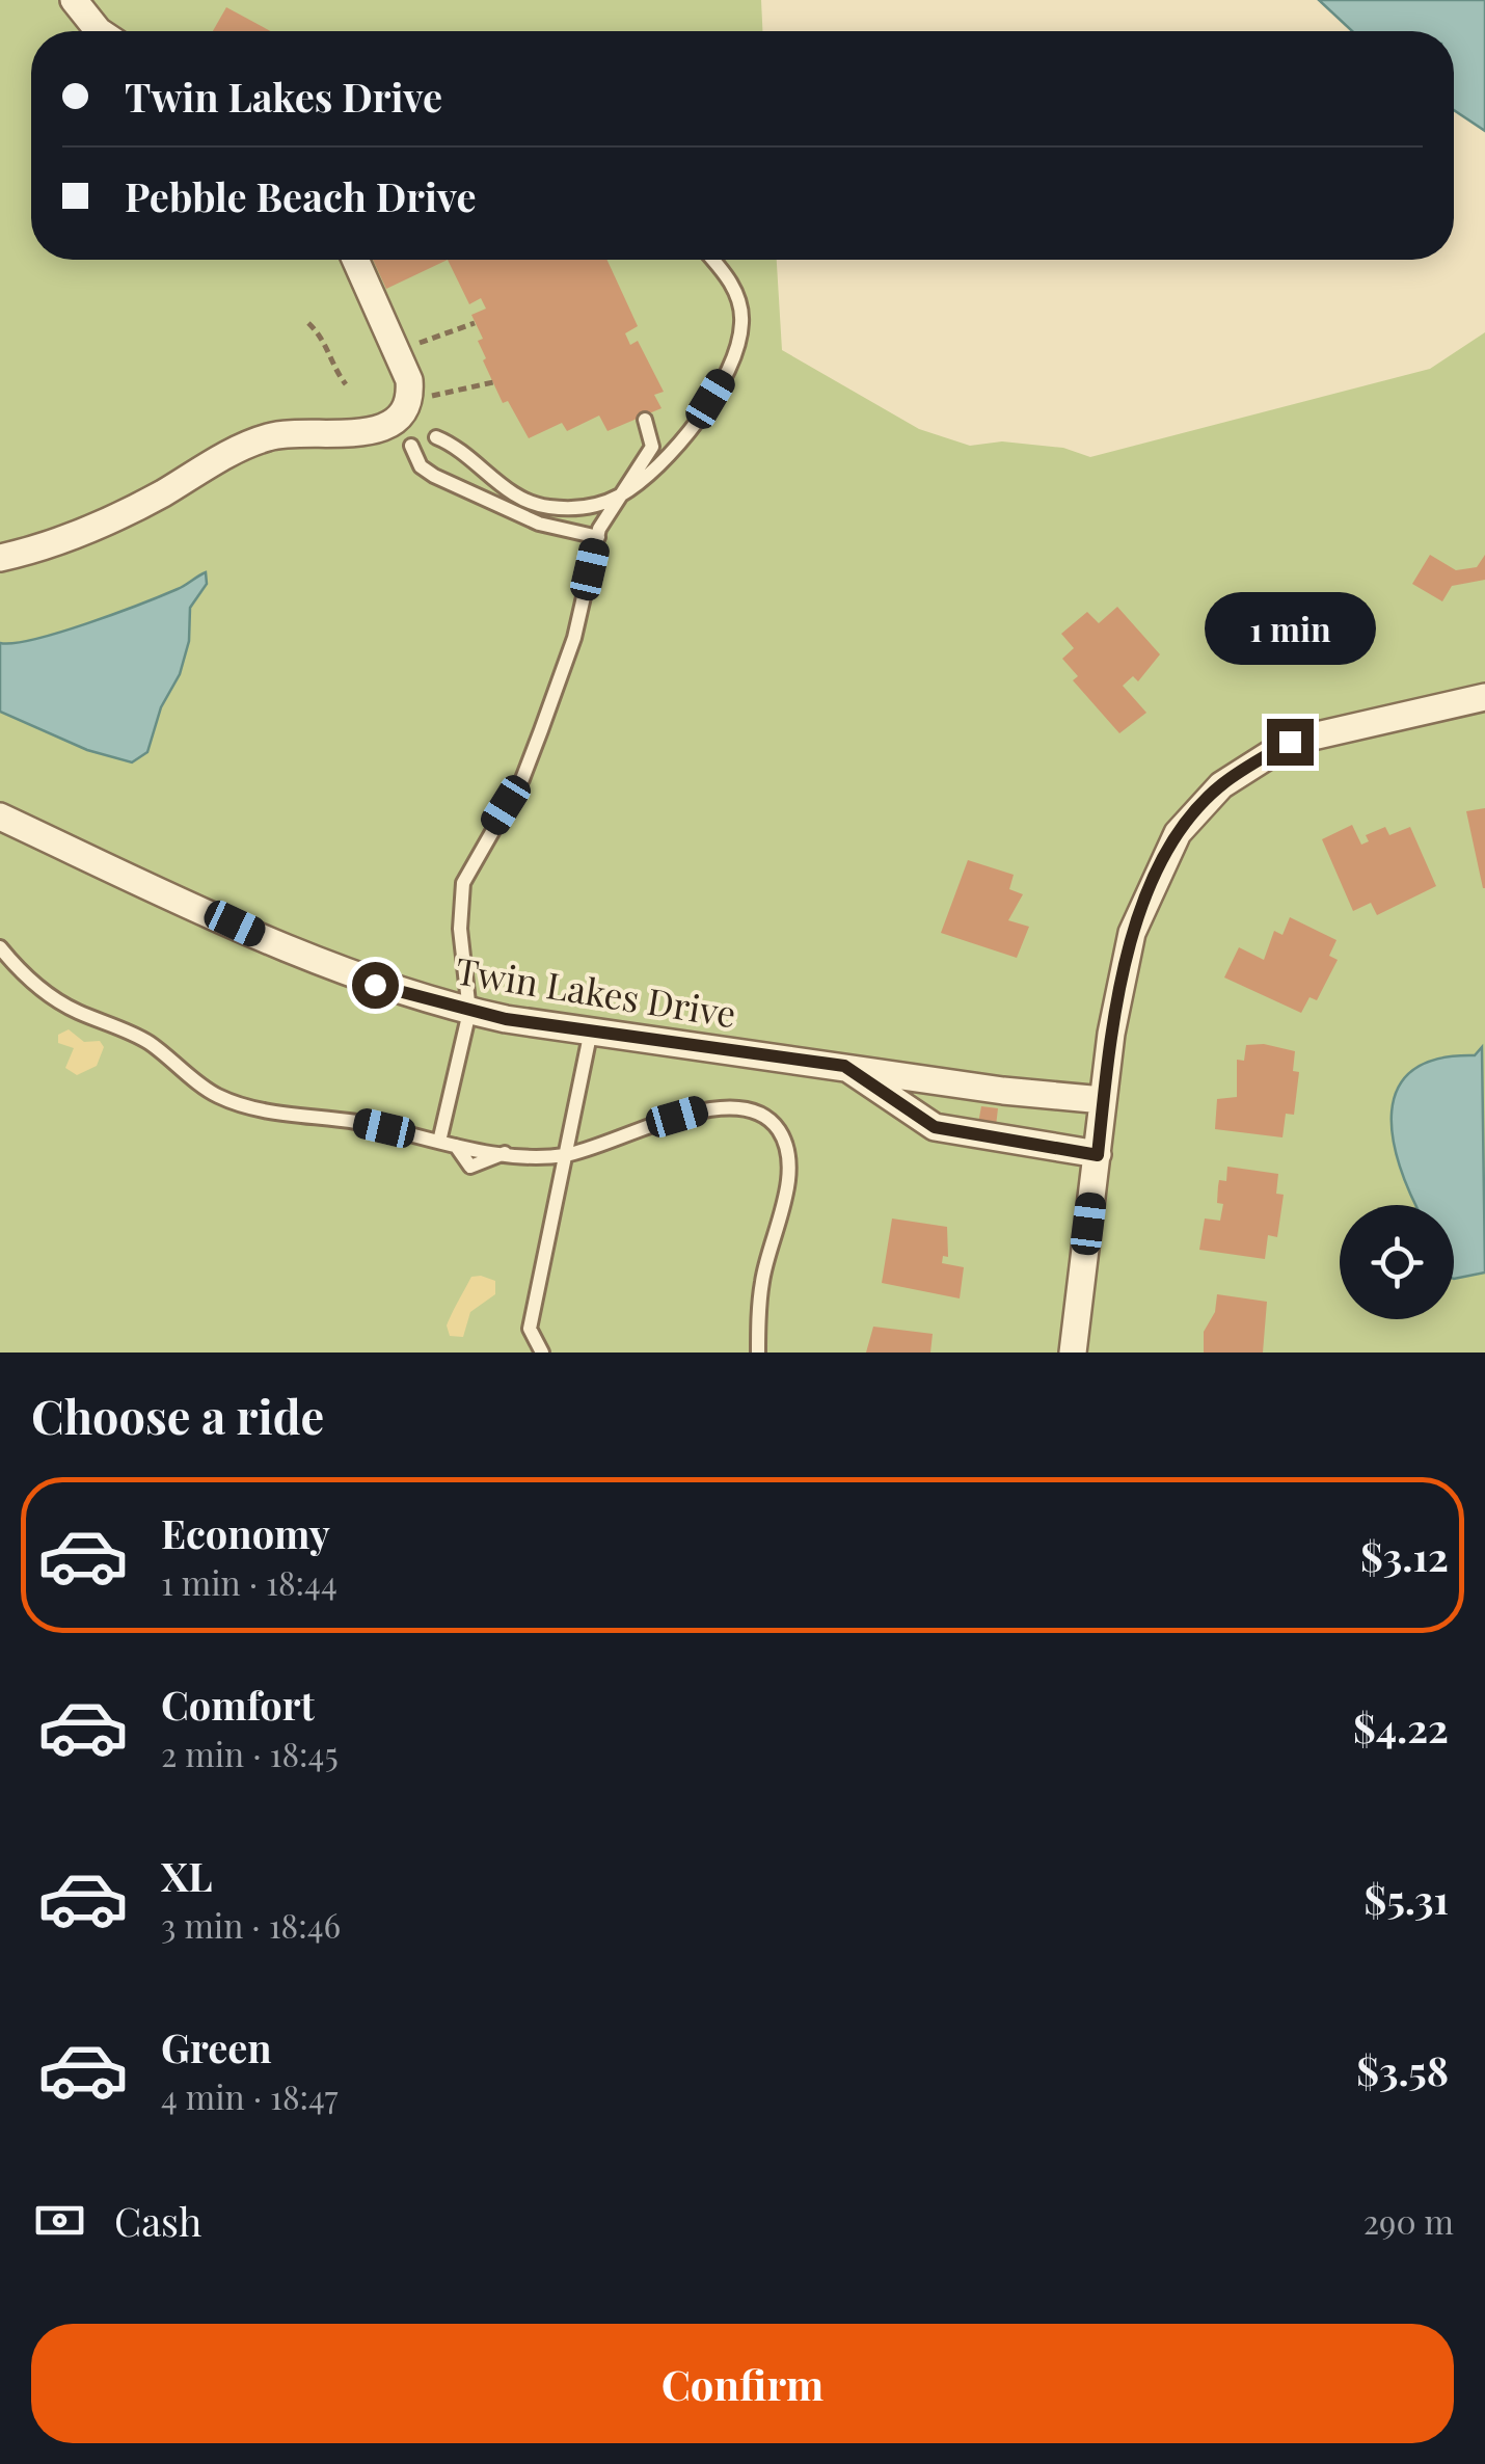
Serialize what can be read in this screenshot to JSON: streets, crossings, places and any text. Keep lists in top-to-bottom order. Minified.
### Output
{"streets":{"street":["Twin Lakes Drive"]},"page":{"banner":["Twin Lakes Drive","Pebble Beach Drive"],"bubble":"1 min","heading":"Choose a ride","list":[{"name":"Economy","note":"1 min · 18:44","value":"$3.12"},{"name":"Comfort","note":"2 min · 18:45","value":"$4.22"},{"name":"XL","note":"3 min · 18:46","value":"$5.31"},{"name":"Green","note":"4 min · 18:47","value":"$3.58"}],"pay":["Cash","290 m"],"buttons":"Confirm"}}
